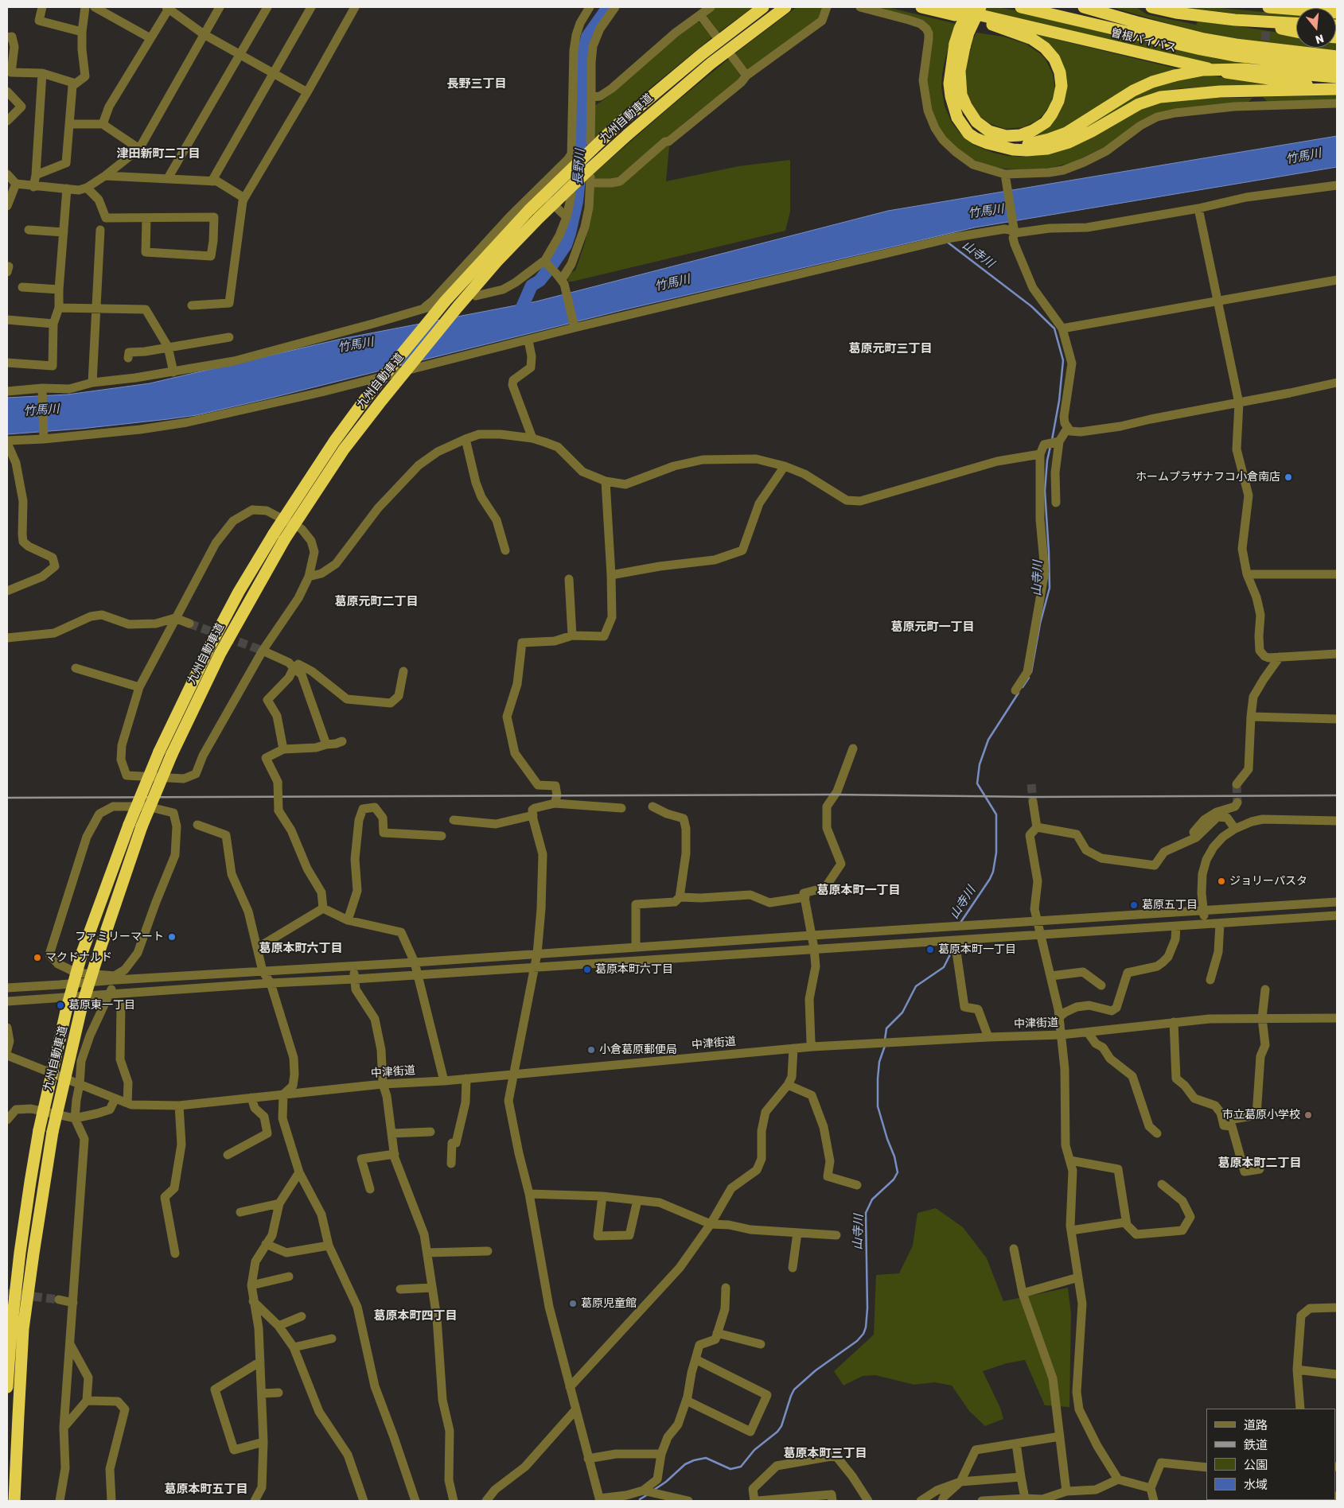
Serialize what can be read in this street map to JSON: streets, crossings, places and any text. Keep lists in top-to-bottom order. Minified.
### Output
{"streets":{"highway":["曽根バイパス","九州自動車道"],"street":["中津街道"]},"districts":["長野三丁目","津田新町二丁目","葛原元町三丁目","葛原元町二丁目","葛原元町一丁目","葛原本町一丁目","葛原本町六丁目","葛原本町二丁目","葛原本町四丁目","葛原本町三丁目","葛原本町五丁目"],"water":["竹馬川","長野川","山寺川"],"places":["ホームプラザナフコ小倉南店","ジョリーパスタ","葛原五丁目","ファミリーマート","葛原本町一丁目","マクドナルド","葛原本町六丁目","葛原東一丁目","小倉葛原郵便局","市立葛原小学校","葛原児童館"],"legend":["道路","鉄道","公園","水域"],"north":"bottom"}
